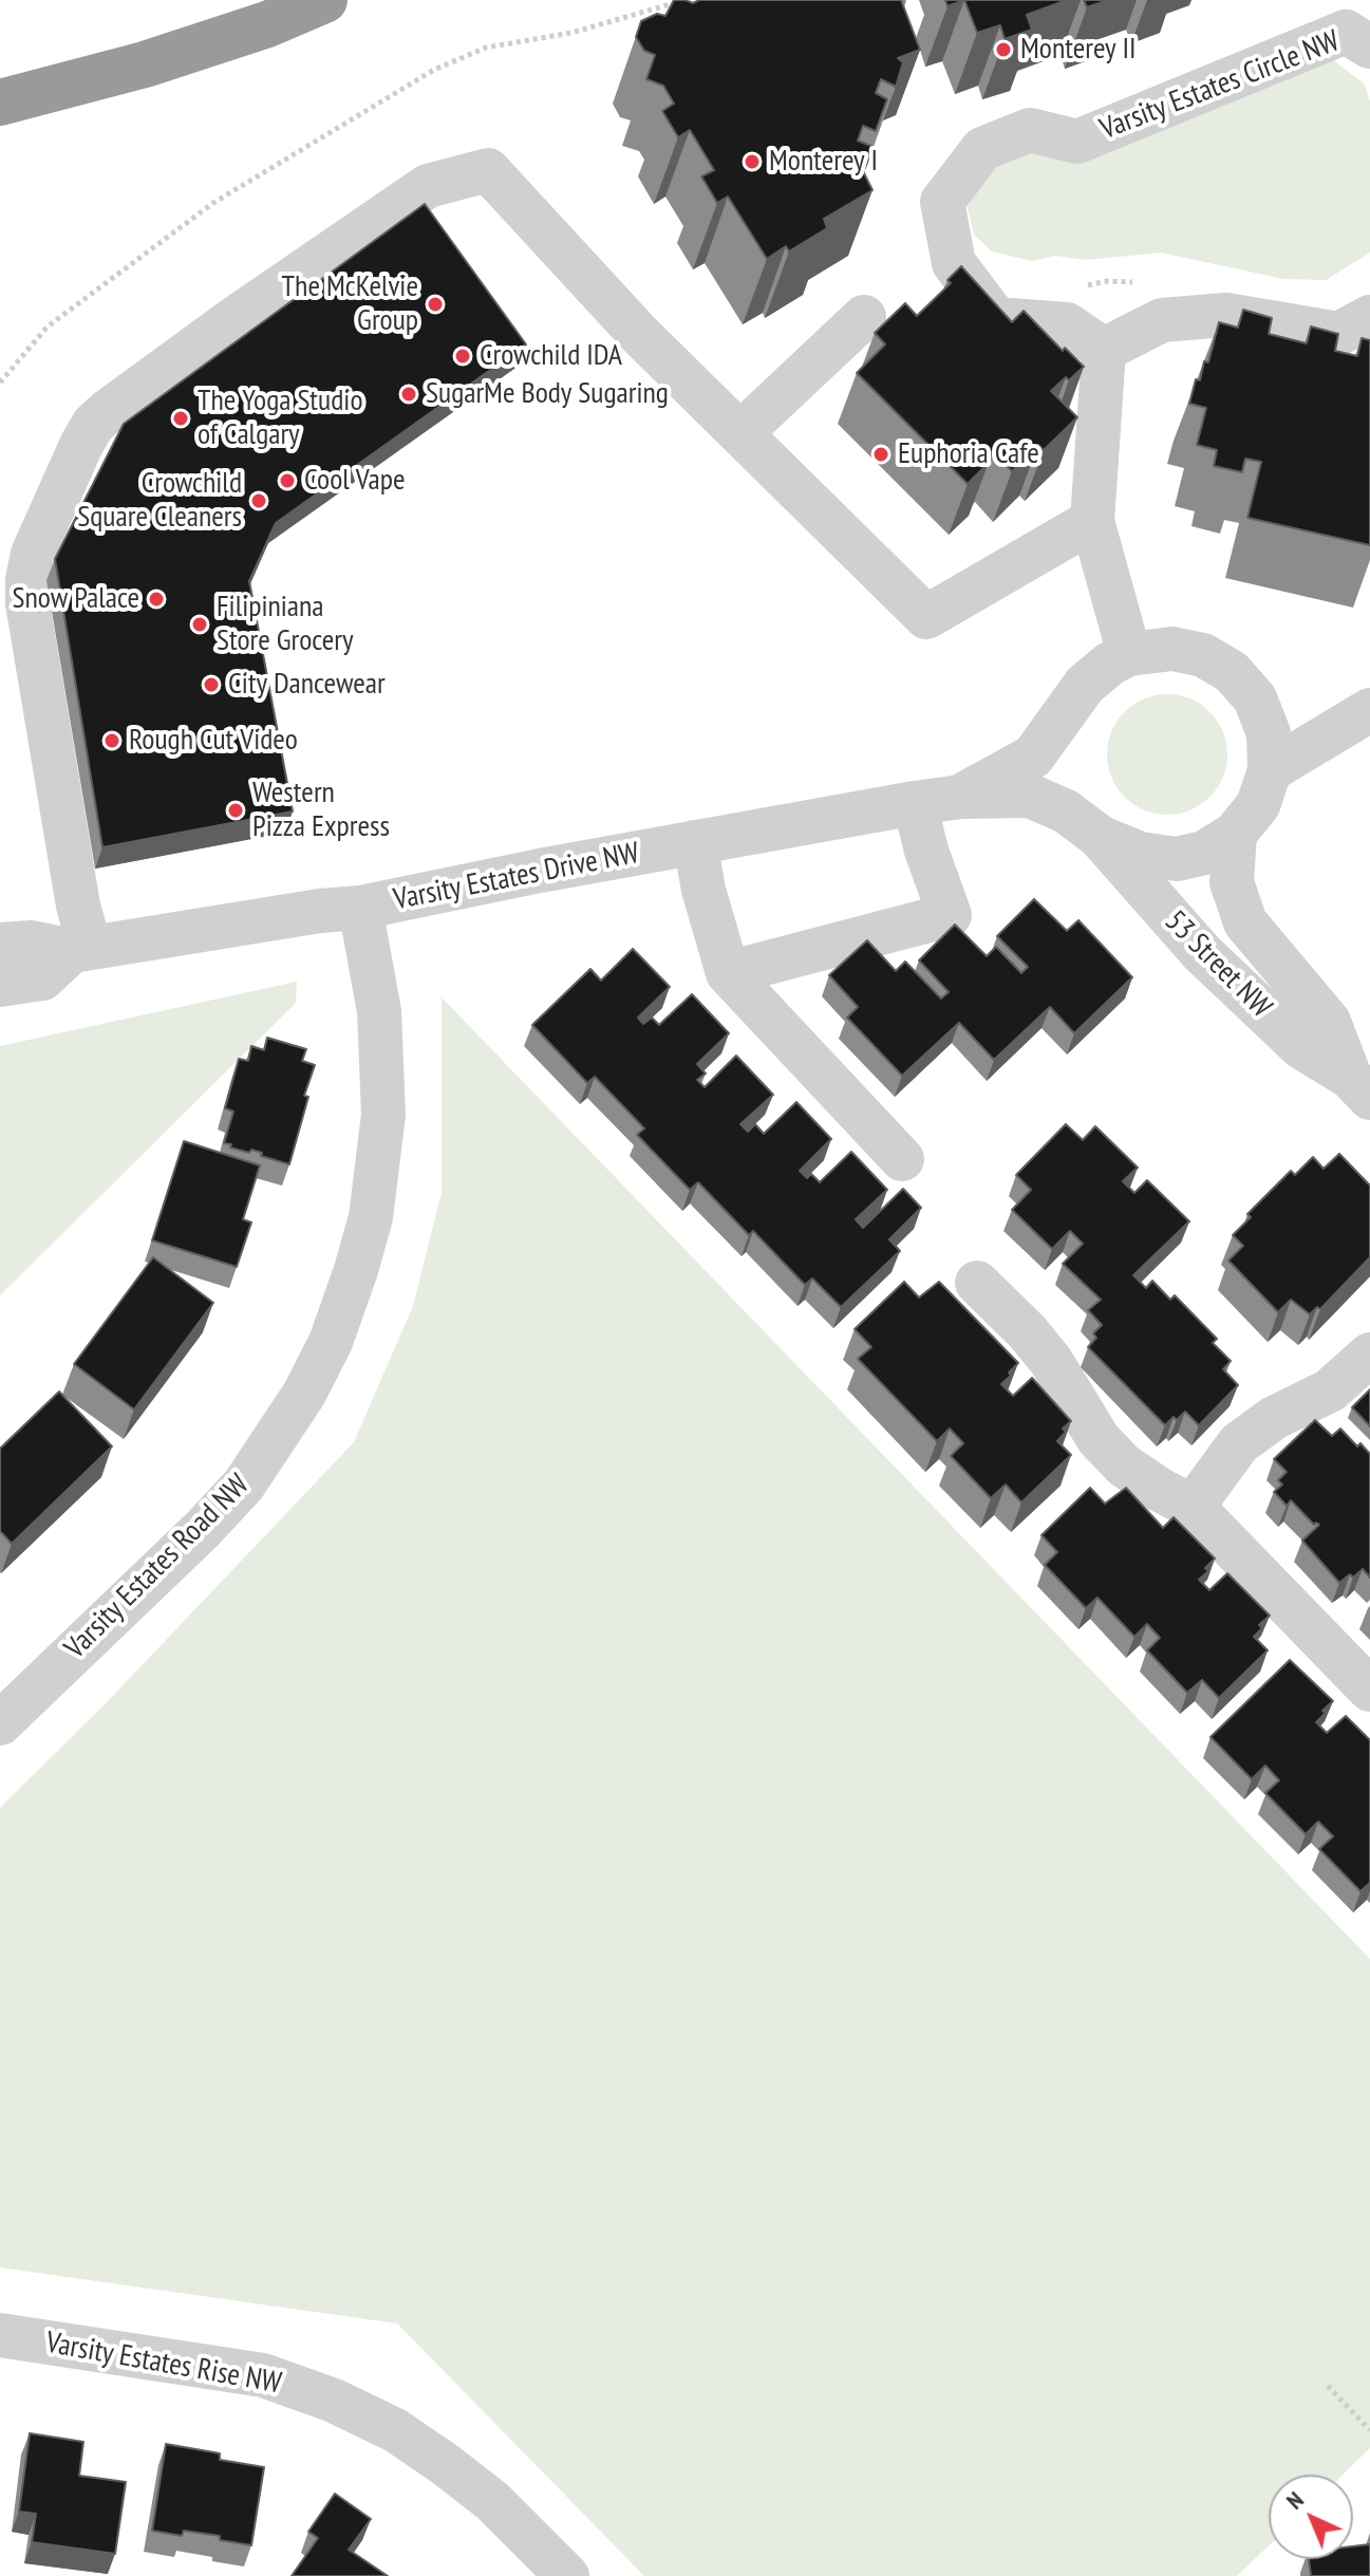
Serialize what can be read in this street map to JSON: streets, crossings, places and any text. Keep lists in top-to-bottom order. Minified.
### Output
{"streets":{"street":["Varsity Estates Circle NW","Varsity Estates Drive NW","53 Street NW","Varsity Estates Road NW","Varsity Estates Rise NW"]},"crossings":[["Varsity Estates Drive NW","53 Street NW"],["Varsity Estates Drive NW","Varsity Estates Road NW"]],"places":["Monterey II","Monterey I","The McKelvie Group","Crowchild IDA","SugarMe Body Sugaring","The Yoga Studio of Calgary","Euphoria Cafe","Cool Vape","Crowchild Square Cleaners","Snow Palace","Filipiniana Store Grocery","City Dancewear","Rough Cut Video","Western Pizza Express"],"north":"top left"}
